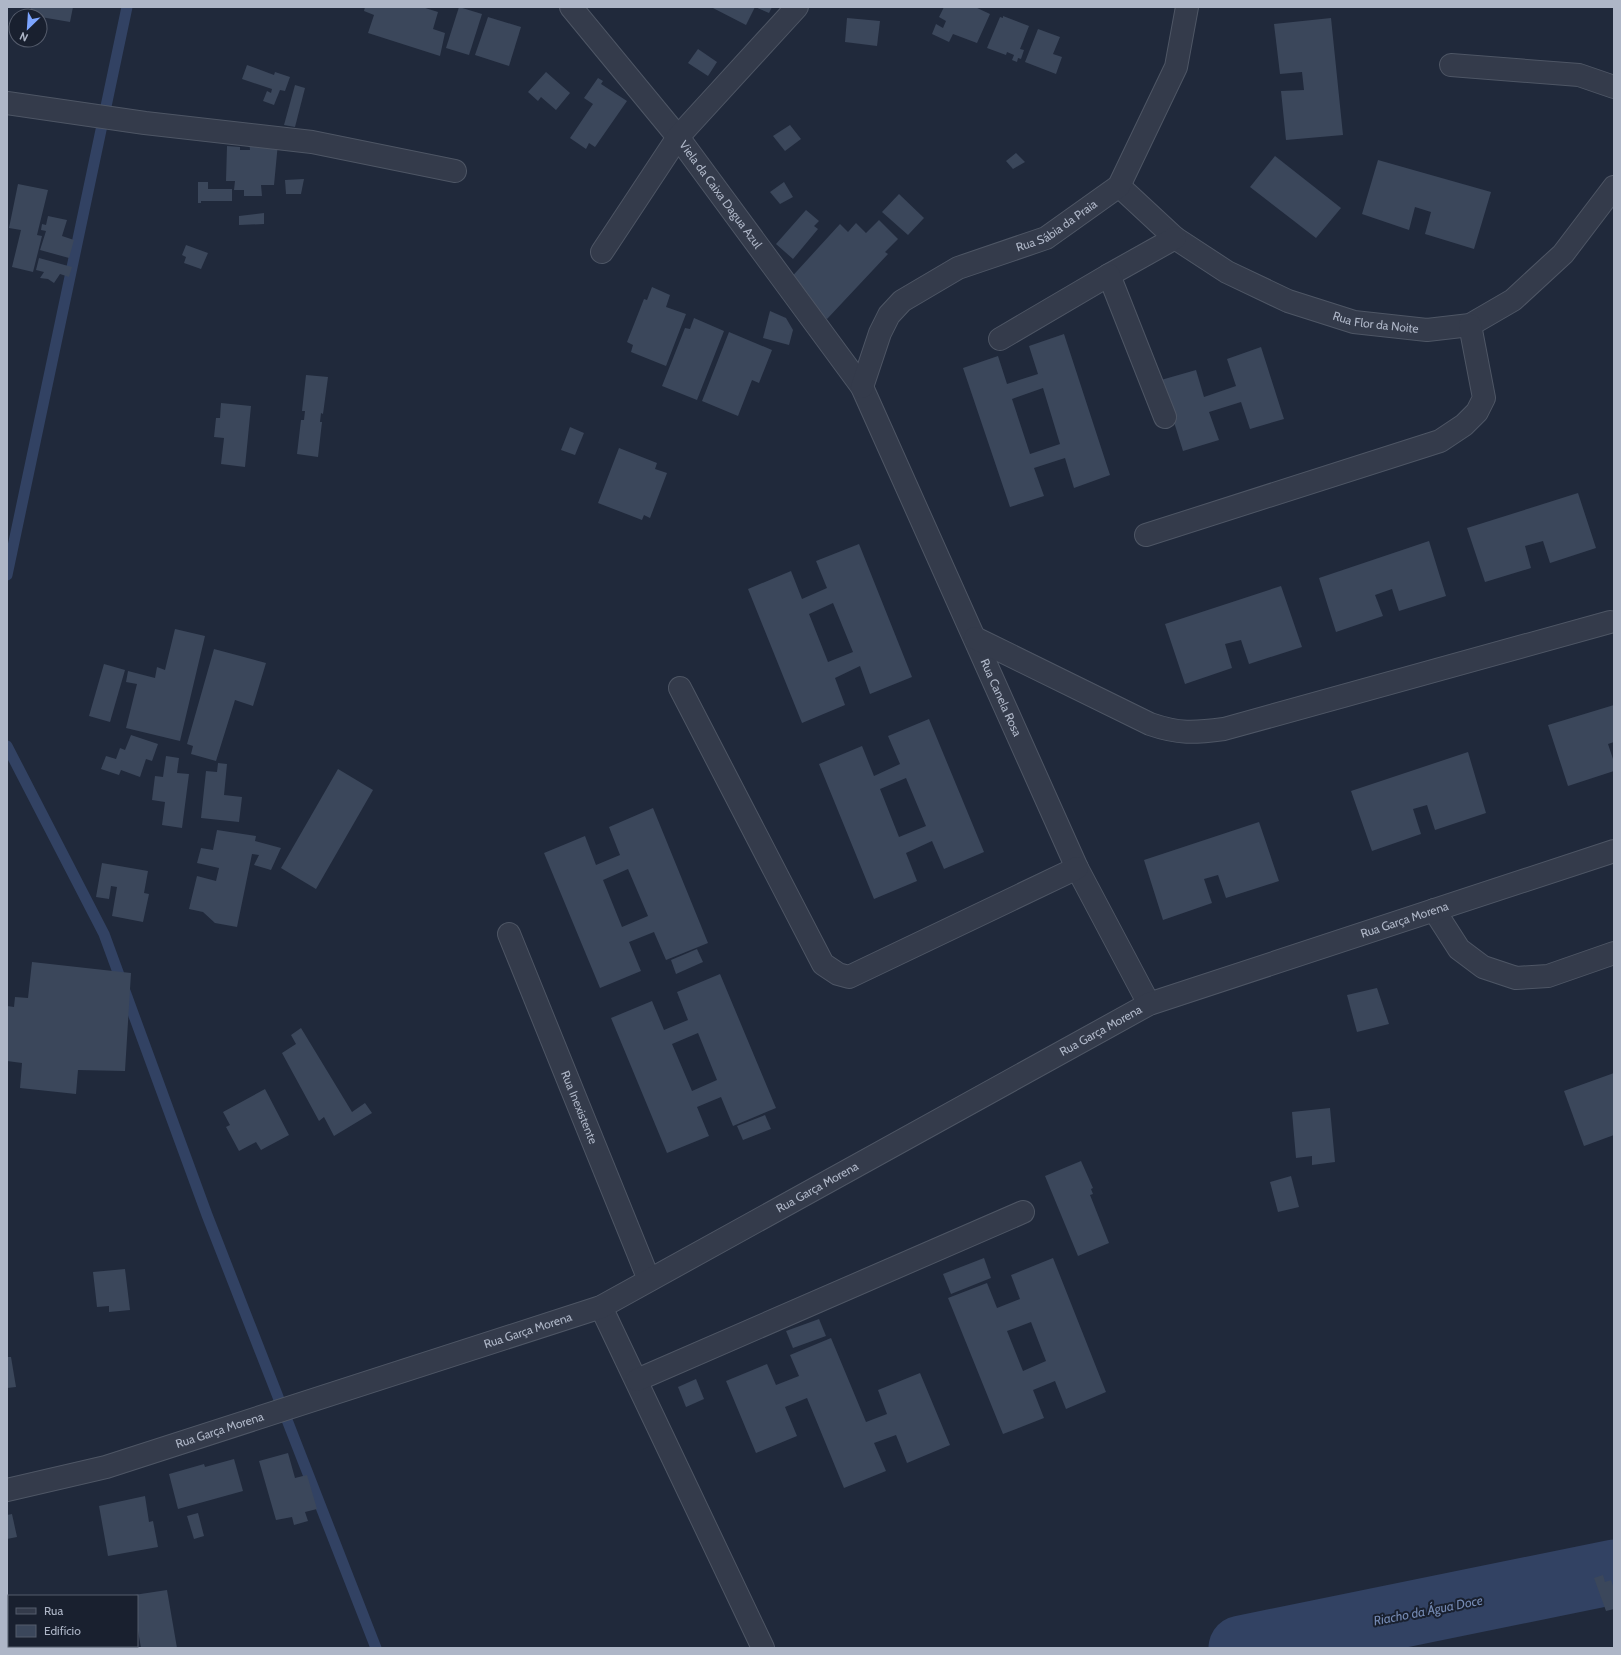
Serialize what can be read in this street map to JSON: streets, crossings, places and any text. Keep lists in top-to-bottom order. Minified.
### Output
{"streets":{"street":["Viela da Caixa Dagua Azul","Rua Sábia da Praia","Rua Flor da Noite","Rua Canela Rosa","Rua Garça Morena","Rua Inexistente"]},"crossings":[["Viela da Caixa Dagua Azul","Rua Sábia da Praia"],["Viela da Caixa Dagua Azul","Rua Canela Rosa"],["Rua Sábia da Praia","Rua Flor da Noite"],["Rua Sábia da Praia","Rua Canela Rosa"],["Rua Canela Rosa","Rua Garça Morena"],["Rua Garça Morena","Rua Inexistente"]],"water":["Riacho da Água Doce"],"legend":["Rua","Edifício"],"north":"bottom left"}
